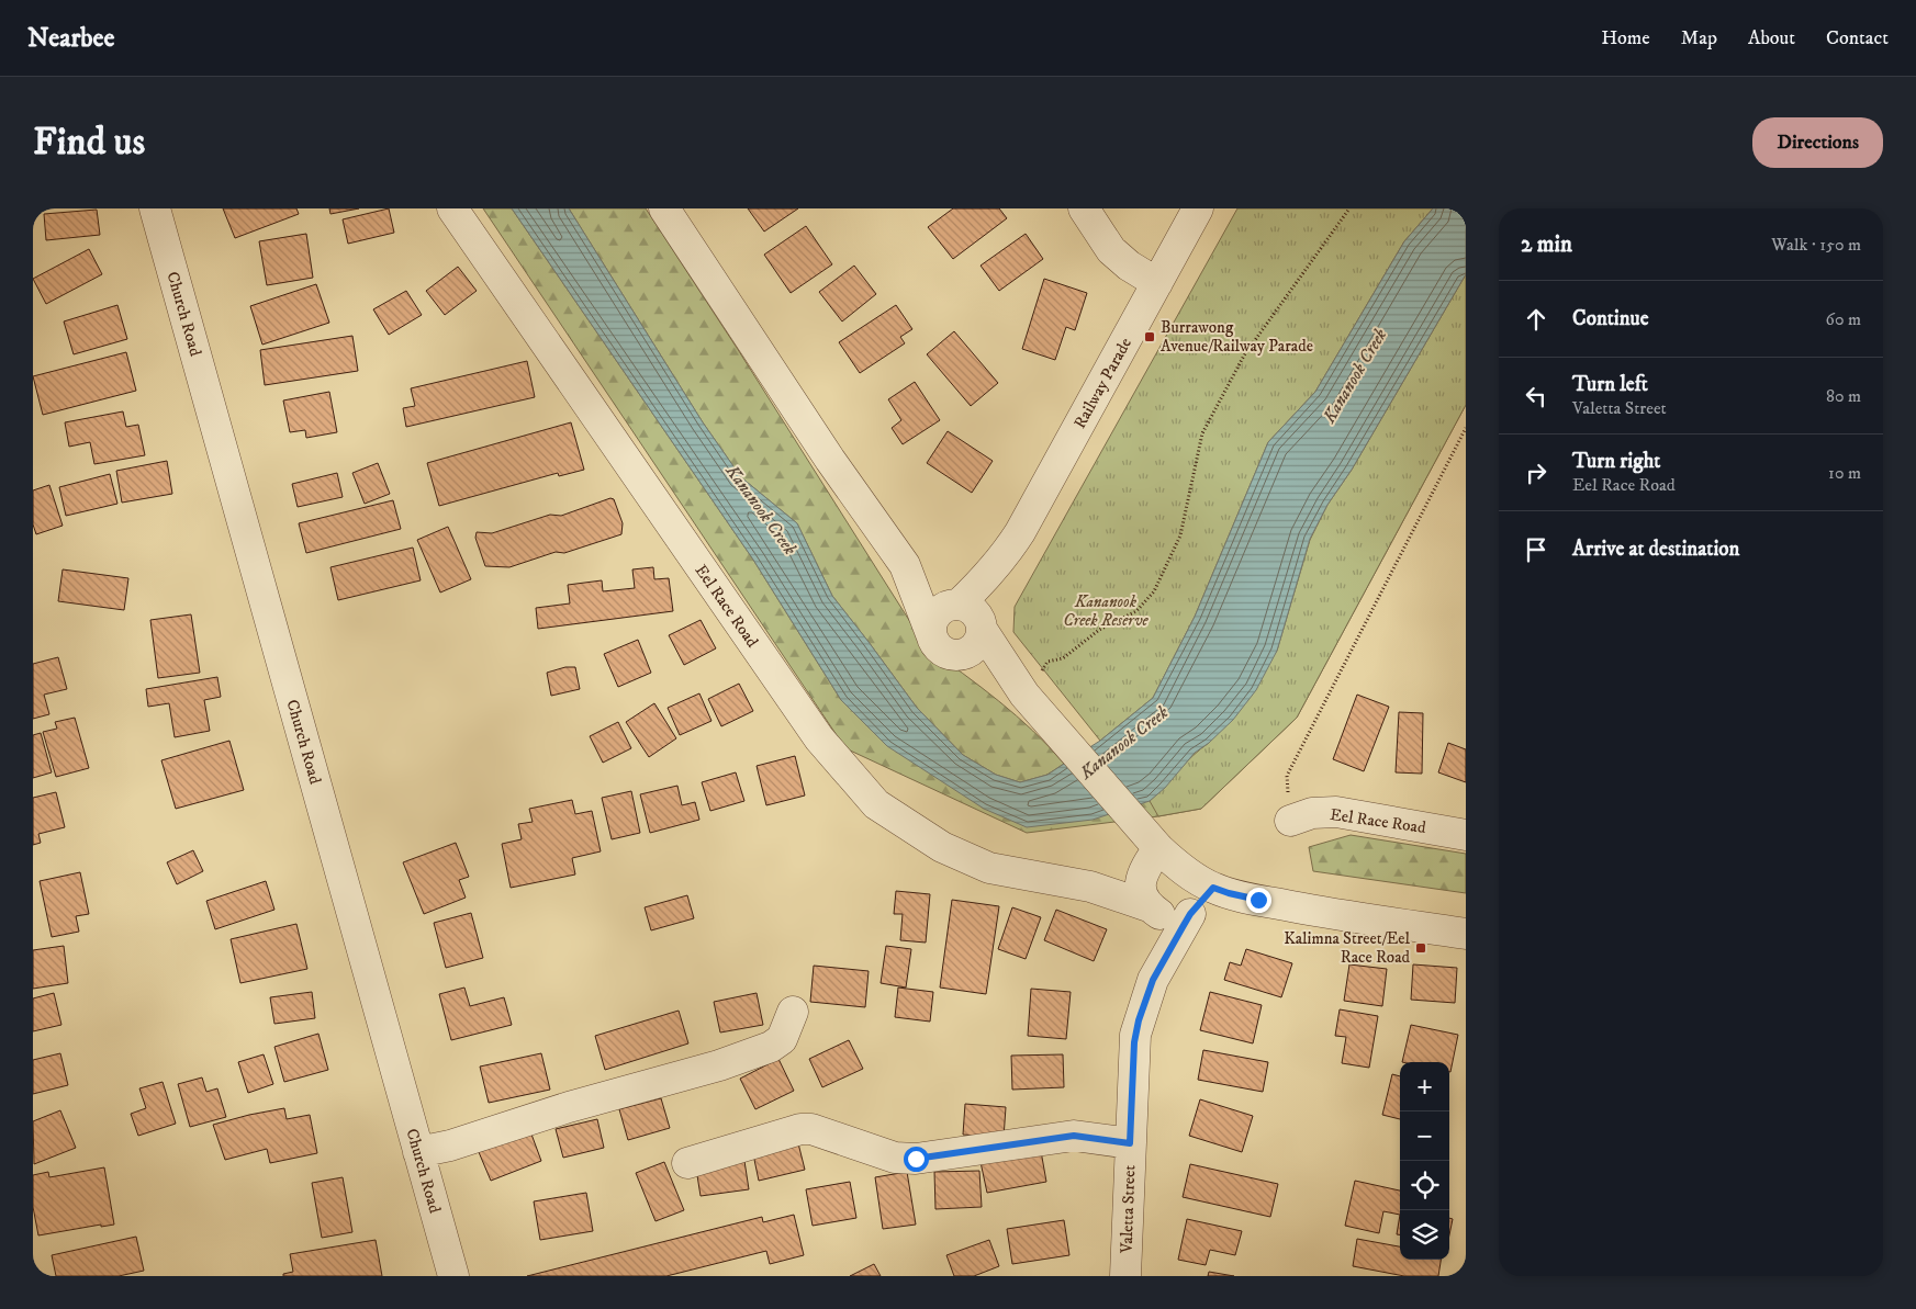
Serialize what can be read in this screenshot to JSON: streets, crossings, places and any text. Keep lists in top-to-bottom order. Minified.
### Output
{"streets":{"street":["Church Road","Railway Parade","Eel Race Road","Valetta Street"]},"crossings":[["Eel Race Road","Valetta Street"]],"water":["Kananook Creek"],"parks":["Kananook Creek Reserve"],"places":{"transit":["Burrawong Avenue/Railway Parade","Kalimna Street/Eel Race Road"]},"page":{"header":"Nearbee","nav":["Home","Map","About","Contact"],"buttons":"Directions","title":"Find us","heading":["2 min","Walk · 150 m"],"list":[["Continue","60 m"],["Turn left","Valetta Street","80 m"],["Turn right","Eel Race Road","10 m"],"Arrive at destination"],"map_buttons":["+","−"]}}
